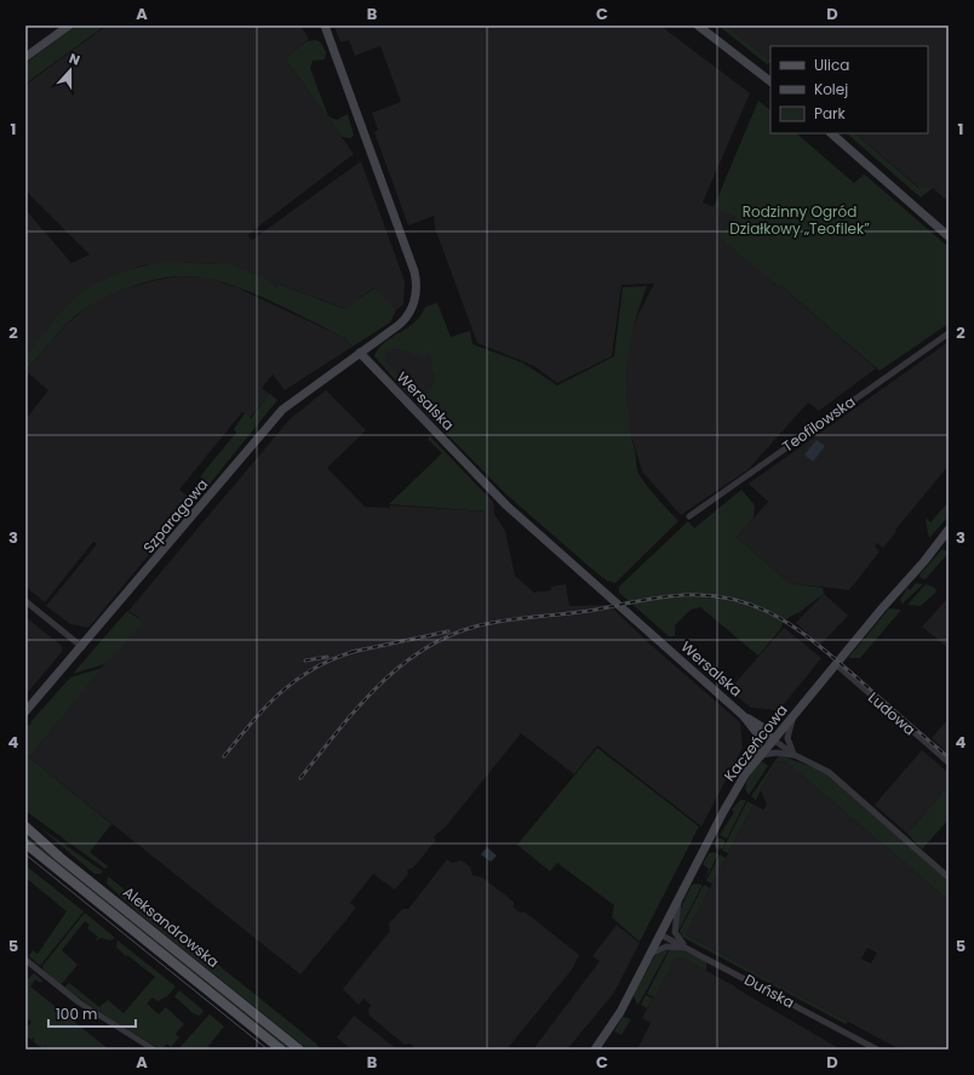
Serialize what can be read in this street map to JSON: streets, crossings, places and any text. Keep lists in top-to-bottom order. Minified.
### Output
{"streets":{"main road":["Aleksandrowska"],"street":["Wersalska","Teofilowska","Szparagowa","Ludowa","Kaczeńcowa","Duńska"]},"crossings":[["Wersalska","Szparagowa"],["Wersalska","Kaczeńcowa"],["Ludowa","Kaczeńcowa"],["Kaczeńcowa","Duńska"]],"parks":["Rodzinny Ogród Działkowy „Teofilek”"],"legend":["Ulica","Kolej","Park"],"scale_bar":"100 m","north":"top","grid":{"columns":["A","B","C","D"],"rows":["1","2","3","4","5"]}}
